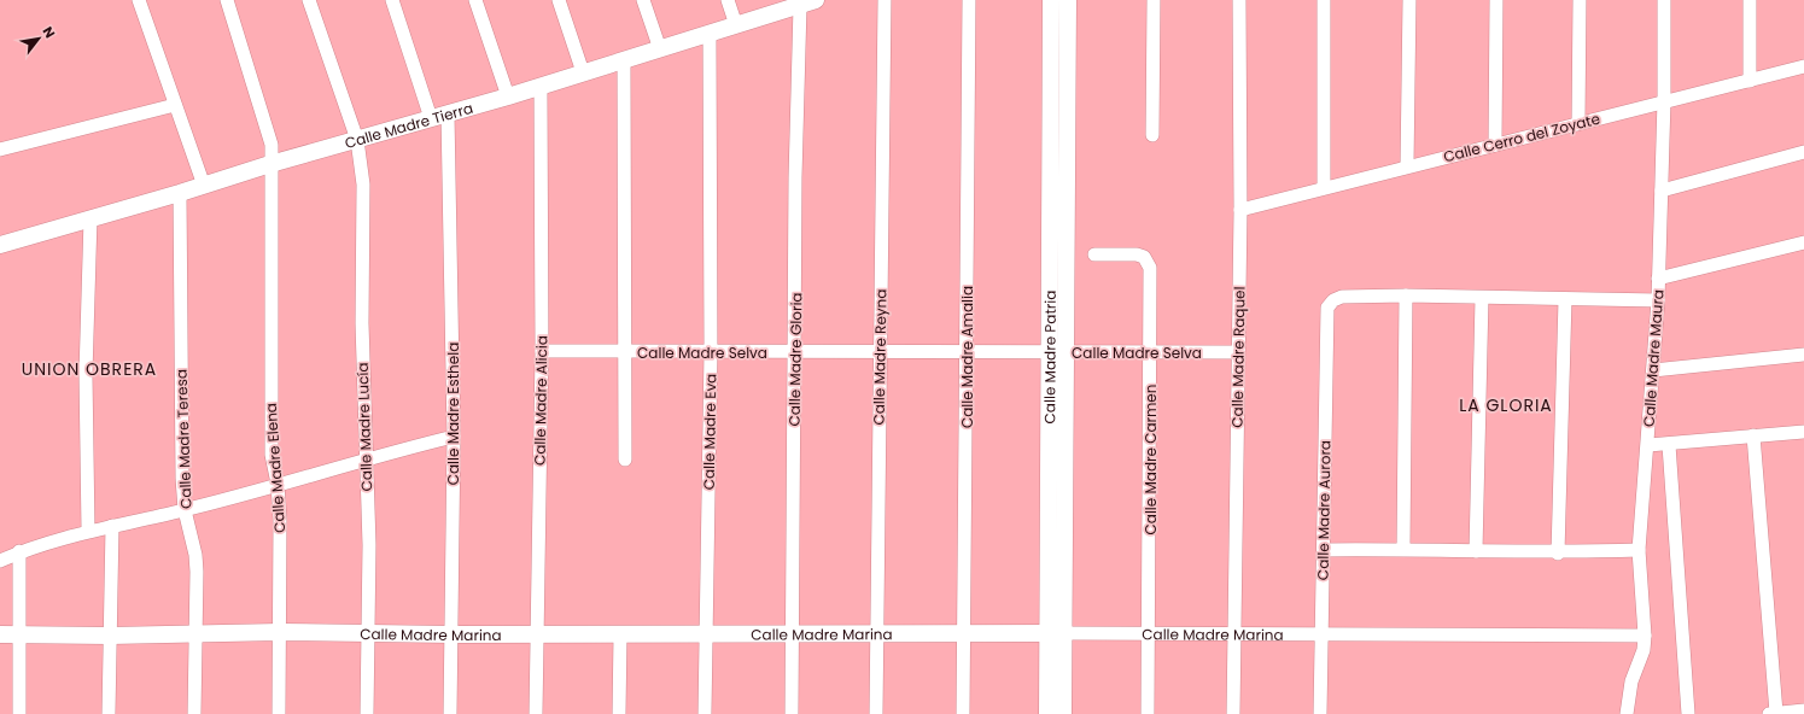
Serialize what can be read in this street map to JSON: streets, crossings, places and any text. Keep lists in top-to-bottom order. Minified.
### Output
{"streets":{"street":["Calle Madre Tierra","Calle Cerro del Zoyate","Calle Madre Selva","Calle Madre Reyna","Calle Madre Amalia","Calle Madre Patria","Calle Madre Raquel","Calle Madre Maura","Calle Madre Gloria","Calle Madre Alicia","Calle Madre Esthela","Calle Madre Lucía","Calle Madre Eva","Calle Madre Teresa","Calle Madre Carmen","Calle Madre Elena","Calle Madre Aurora","Calle Madre Marina"]},"crossings":[["Calle Madre Tierra","Calle Madre Gloria"],["Calle Madre Tierra","Calle Madre Alicia"],["Calle Madre Tierra","Calle Madre Esthela"],["Calle Madre Tierra","Calle Madre Lucía"],["Calle Madre Tierra","Calle Madre Eva"],["Calle Madre Tierra","Calle Madre Teresa"],["Calle Madre Tierra","Calle Madre Elena"],["Calle Cerro del Zoyate","Calle Madre Raquel"],["Calle Cerro del Zoyate","Calle Madre Maura"],["Calle Madre Selva","Calle Madre Reyna"],["Calle Madre Selva","Calle Madre Amalia"],["Calle Madre Selva","Calle Madre Patria"],["Calle Madre Selva","Calle Madre Raquel"],["Calle Madre Selva","Calle Madre Gloria"],["Calle Madre Selva","Calle Madre Alicia"],["Calle Madre Selva","Calle Madre Eva"],["Calle Madre Selva","Calle Madre Carmen"],["Calle Madre Reyna","Calle Madre Marina"],["Calle Madre Amalia","Calle Madre Marina"],["Calle Madre Patria","Calle Madre Marina"],["Calle Madre Raquel","Calle Madre Marina"],["Calle Madre Maura","Calle Madre Marina"],["Calle Madre Gloria","Calle Madre Marina"],["Calle Madre Alicia","Calle Madre Marina"],["Calle Madre Esthela","Calle Madre Marina"],["Calle Madre Lucía","Calle Madre Marina"],["Calle Madre Eva","Calle Madre Marina"],["Calle Madre Teresa","Calle Madre Marina"],["Calle Madre Carmen","Calle Madre Marina"],["Calle Madre Elena","Calle Madre Marina"],["Calle Madre Aurora","Calle Madre Marina"]],"districts":["UNION OBRERA","LA GLORIA"],"north":"top right"}
